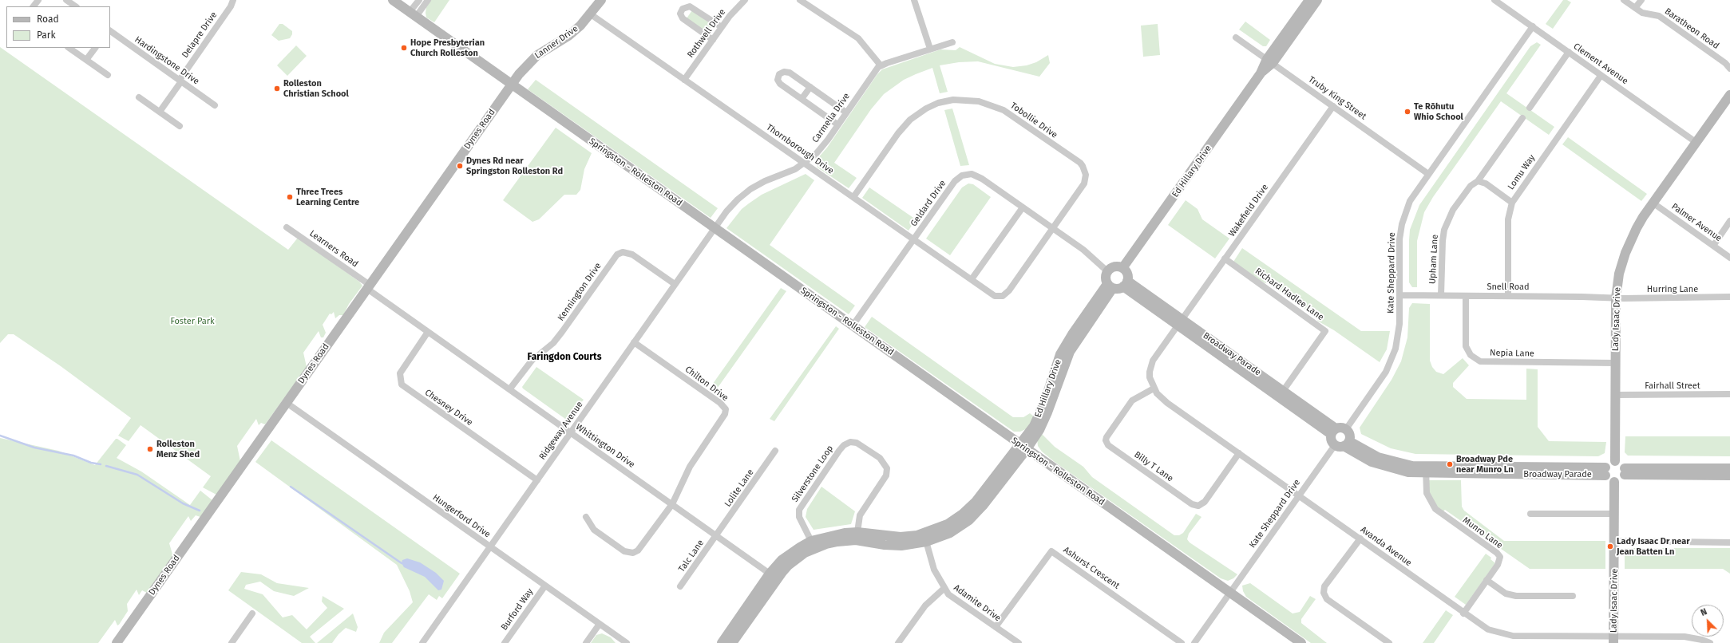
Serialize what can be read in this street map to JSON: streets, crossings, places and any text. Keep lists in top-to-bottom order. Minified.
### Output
{"streets":{"street":["Baratheon Road","Rothwell Drive","Delapre Drive","Lanner Drive","Hardingstone Drive","Clement Avenue","Truby King Street","Carmella Drive","Tobollie Drive","Dynes Road","Thornborough Drive","Ed Hillary Drive","Springston - Rolleston Road","Lomu Way","Geldard Drive","Wakefield Drive","Palmer Avenue","Learners Road","Upham Lane","Kate Sheppard Drive","Snell Road","Hurring Lane","Kennington Drive","Richard Hadlee Lane","Lady Isaac Drive","Nepia Lane","Broadway Parade","Chilton Drive","Fairhall Street","Chesney Drive","Ridgeway Avenue","Whittington Drive","Billy T Lane","Silverstone Loop","Lolite Lane","Hungerford Drive","Munro Lane","Avanda Avenue","Talc Lane","Ashurst Crescent","Adamite Drive","Burford Way"]},"crossings":[["Rothwell Drive","Thornborough Drive"],["Delapre Drive","Hardingstone Drive"],["Lanner Drive","Dynes Road"],["Lanner Drive","Thornborough Drive"],["Lanner Drive","Springston - Rolleston Road"],["Clement Avenue","Lomu Way"],["Clement Avenue","Kate Sheppard Drive"],["Clement Avenue","Lady Isaac Drive"],["Truby King Street","Ed Hillary Drive"],["Truby King Street","Wakefield Drive"],["Truby King Street","Kate Sheppard Drive"],["Carmella Drive","Thornborough Drive"],["Carmella Drive","Springston - Rolleston Road"],["Carmella Drive","Ridgeway Avenue"],["Tobollie Drive","Thornborough Drive"],["Tobollie Drive","Geldard Drive"],["Dynes Road","Springston - Rolleston Road"],["Dynes Road","Learners Road"],["Dynes Road","Whittington Drive"],["Dynes Road","Hungerford Drive"],["Thornborough Drive","Geldard Drive"],["Ed Hillary Drive","Springston - Rolleston Road"],["Ed Hillary Drive","Geldard Drive"],["Ed Hillary Drive","Broadway Parade"],["Ed Hillary Drive","Adamite Drive"],["Springston - Rolleston Road","Geldard Drive"],["Springston - Rolleston Road","Kate Sheppard Drive"],["Springston - Rolleston Road","Ridgeway Avenue"],["Lomu Way","Snell Road"],["Geldard Drive","Broadway Parade"],["Wakefield Drive","Richard Hadlee Lane"],["Wakefield Drive","Broadway Parade"],["Wakefield Drive","Avanda Avenue"],["Palmer Avenue","Lady Isaac Drive"],["Learners Road","Whittington Drive"],["Upham Lane","Snell Road"],["Kate Sheppard Drive","Snell Road"],["Kate Sheppard Drive","Broadway Parade"],["Kate Sheppard Drive","Avanda Avenue"],["Snell Road","Hurring Lane"],["Snell Road","Lady Isaac Drive"],["Snell Road","Nepia Lane"],["Hurring Lane","Lady Isaac Drive"],["Kennington Drive","Ridgeway Avenue"],["Kennington Drive","Whittington Drive"],["Richard Hadlee Lane","Broadway Parade"],["Lady Isaac Drive","Nepia Lane"],["Lady Isaac Drive","Broadway Parade"],["Lady Isaac Drive","Fairhall Street"],["Lady Isaac Drive","Avanda Avenue"],["Broadway Parade","Munro Lane"],["Broadway Parade","Avanda Avenue"],["Chilton Drive","Ridgeway Avenue"],["Chilton Drive","Whittington Drive"],["Chesney Drive","Ridgeway Avenue"],["Chesney Drive","Whittington Drive"],["Ridgeway Avenue","Whittington Drive"],["Ridgeway Avenue","Hungerford Drive"],["Whittington Drive","Lolite Lane"],["Whittington Drive","Talc Lane"],["Billy T Lane","Avanda Avenue"],["Lolite Lane","Talc Lane"],["Hungerford Drive","Burford Way"],["Munro Lane","Avanda Avenue"],["Ashurst Crescent","Adamite Drive"]],"districts":["Faringdon Courts"],"parks":["Foster Park"],"places":["Hope Presbyterian Church Rolleston","Rolleston Christian School","Te Rōhutu Whio School","Dynes Rd near Springston Rolleston Rd","Three Trees Learning Centre","Rolleston Menz Shed","Broadway Pde near Munro Ln","Lady Isaac Dr near Jean Batten Ln"],"legend":["Road","Park"],"north":"top left"}
